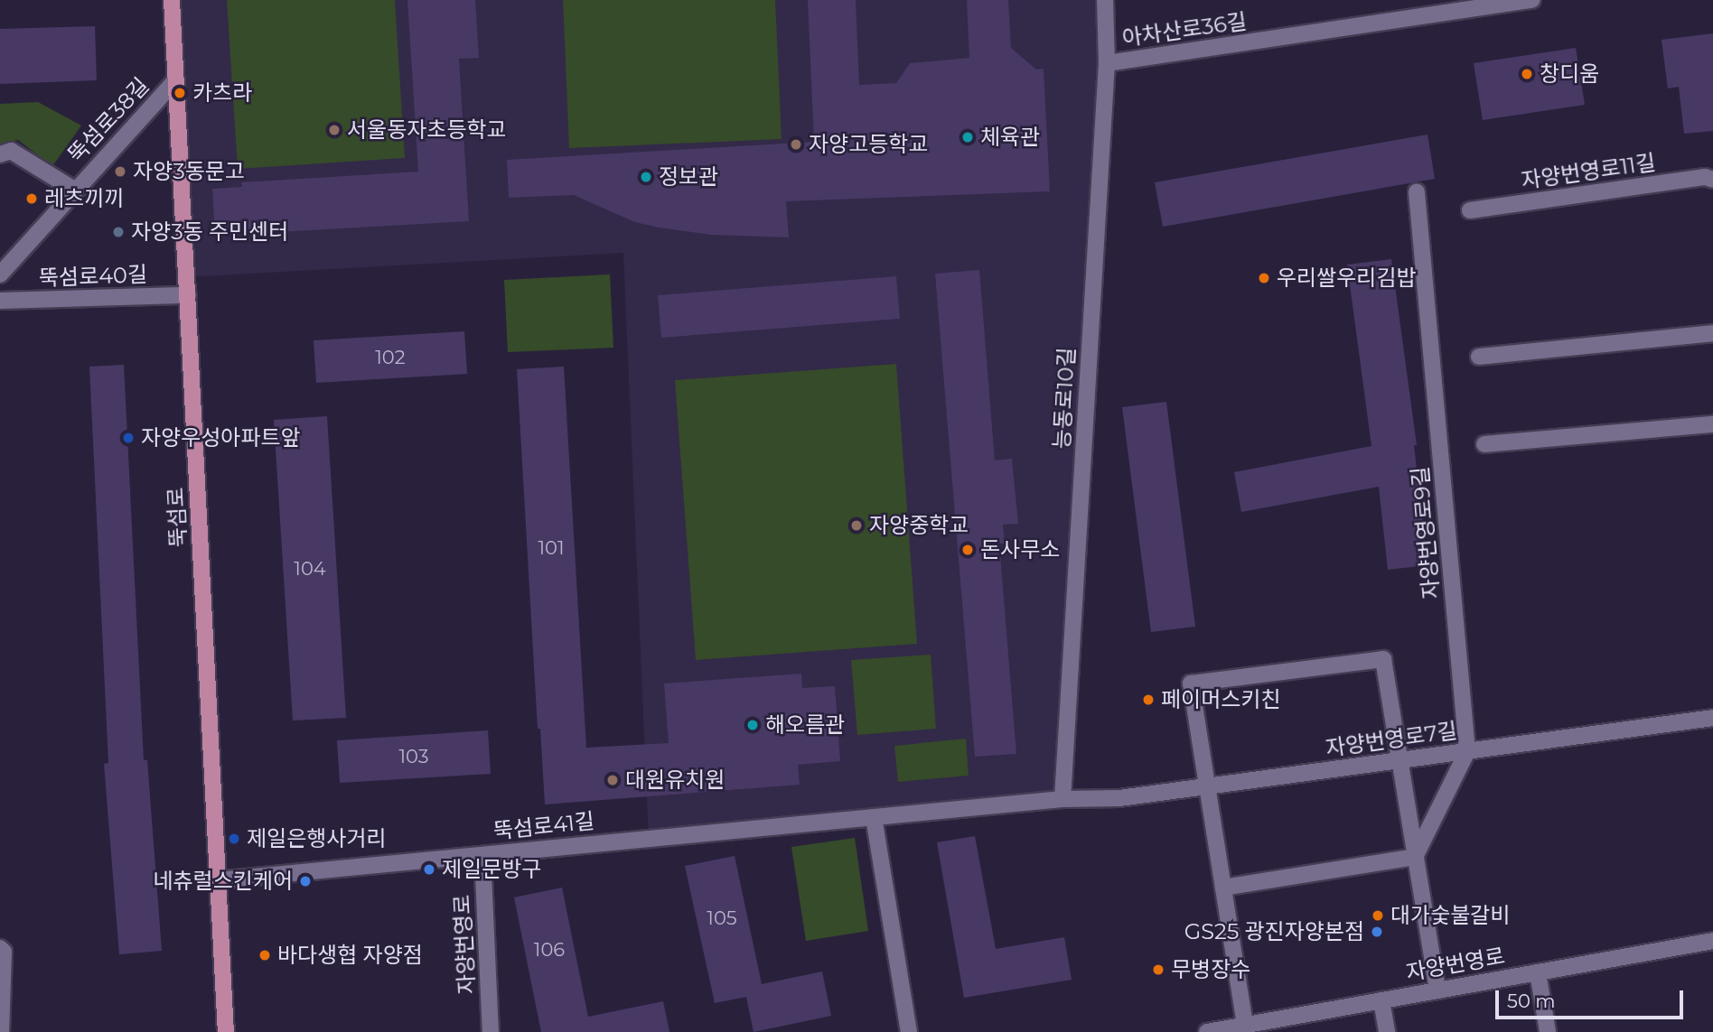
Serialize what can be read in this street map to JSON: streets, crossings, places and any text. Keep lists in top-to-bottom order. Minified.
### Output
{"streets":{"main road":["뚝섬로"],"street":["아차산로36길","뚝섬로38길","자양번영로11길","뚝섬로40길","능동로10길","자양번영로9길","자양번영로7길","뚝섬로41길","자양번영로"]},"crossings":[["아차산로36길","능동로10길"],["뚝섬로38길","뚝섬로"],["뚝섬로40길","뚝섬로"],["능동로10길","자양번영로7길"],["능동로10길","뚝섬로41길"],["뚝섬로","뚝섬로41길"],["자양번영로9길","자양번영로7길"],["자양번영로7길","뚝섬로41길"],["뚝섬로41길","자양번영로"]],"places":["창디움","카츠라","서울동자초등학교","체육관","자양고등학교","자양3동문고","정보관","레츠끼끼","자양3동 주민센터","우리쌀우리김밥","자양우성아파트앞","자양중학교","돈사무소","페이머스키친","해오름관","대원유치원","제일은행사거리","제일문방구","네츄럴스킨케어","대가숯불갈비","GS25 광진자양본점","바다생협 자양점","무병장수"],"house_numbers":["102","101","104","103","105","106"],"scale_bar":"50 m"}
